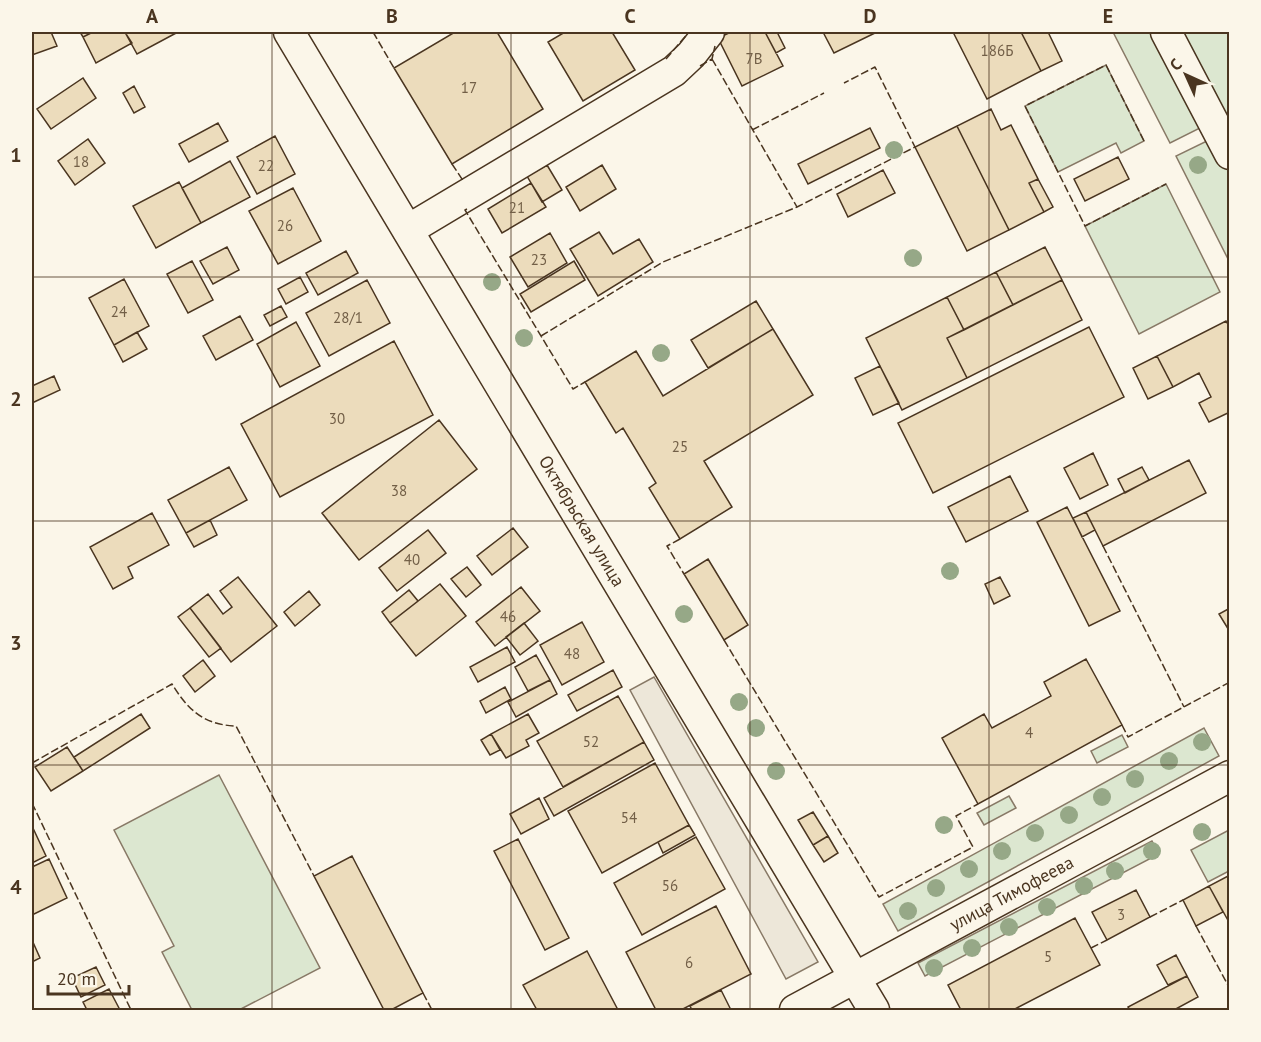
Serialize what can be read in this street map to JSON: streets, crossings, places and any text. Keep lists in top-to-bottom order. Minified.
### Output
{"streets":{"street":["Октябрьская улица","улица Тимофеева"]},"crossings":[["Октябрьская улица","улица Тимофеева"]],"house_numbers":["186Б","7В","17","18","22","21","26","23","24","28/1","30","25","38","40","46","48","4","52","54","56","3","5","6"],"scale_bar":"20 m","north":"top left","grid":{"columns":["A","B","C","D","E"],"rows":["1","2","3","4"]}}
